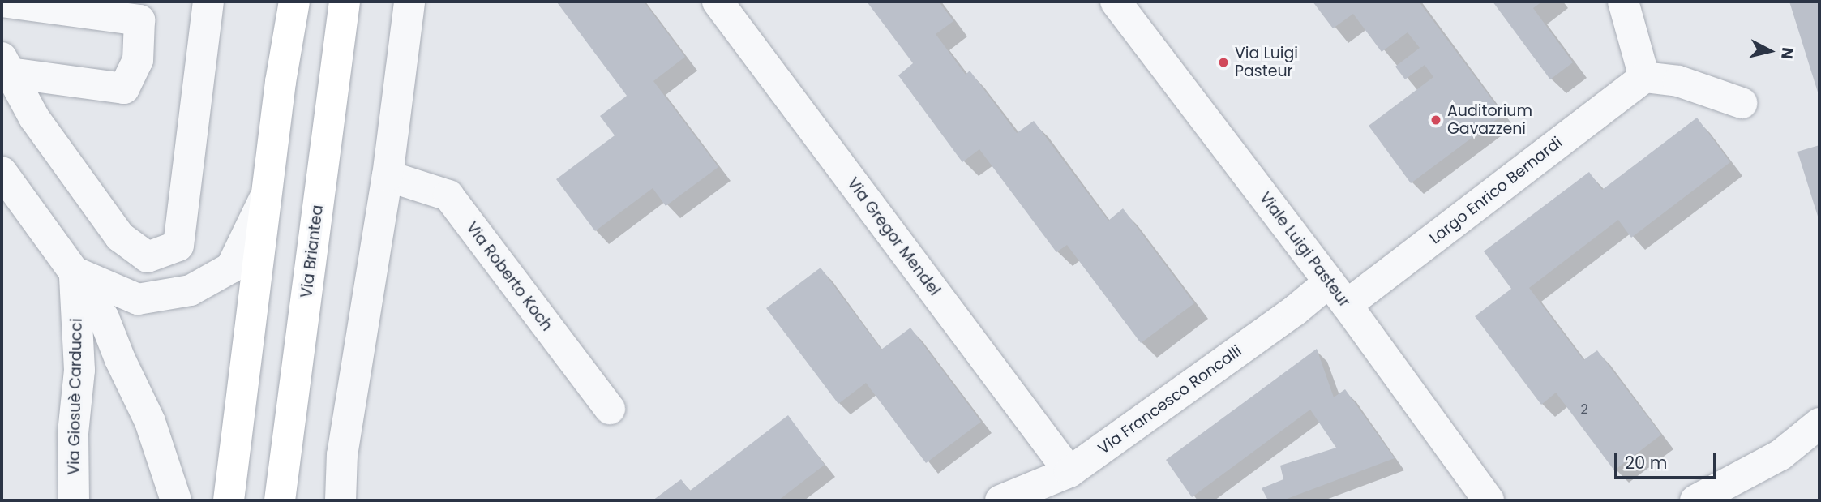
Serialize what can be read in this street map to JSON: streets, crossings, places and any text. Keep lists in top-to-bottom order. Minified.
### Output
{"streets":{"main road":["Via Briantea"],"street":["Largo Enrico Bernardi","Via Gregor Mendel","Viale Luigi Pasteur","Via Roberto Koch","Via Giosuè Carducci","Via Francesco Roncalli"]},"crossings":[["Largo Enrico Bernardi","Viale Luigi Pasteur"],["Largo Enrico Bernardi","Via Francesco Roncalli"],["Via Gregor Mendel","Via Francesco Roncalli"],["Viale Luigi Pasteur","Via Francesco Roncalli"]],"places":["Via Luigi Pasteur","Auditorium Gavazzeni"],"house_numbers":["2"],"scale_bar":"20 m","north":"right"}
